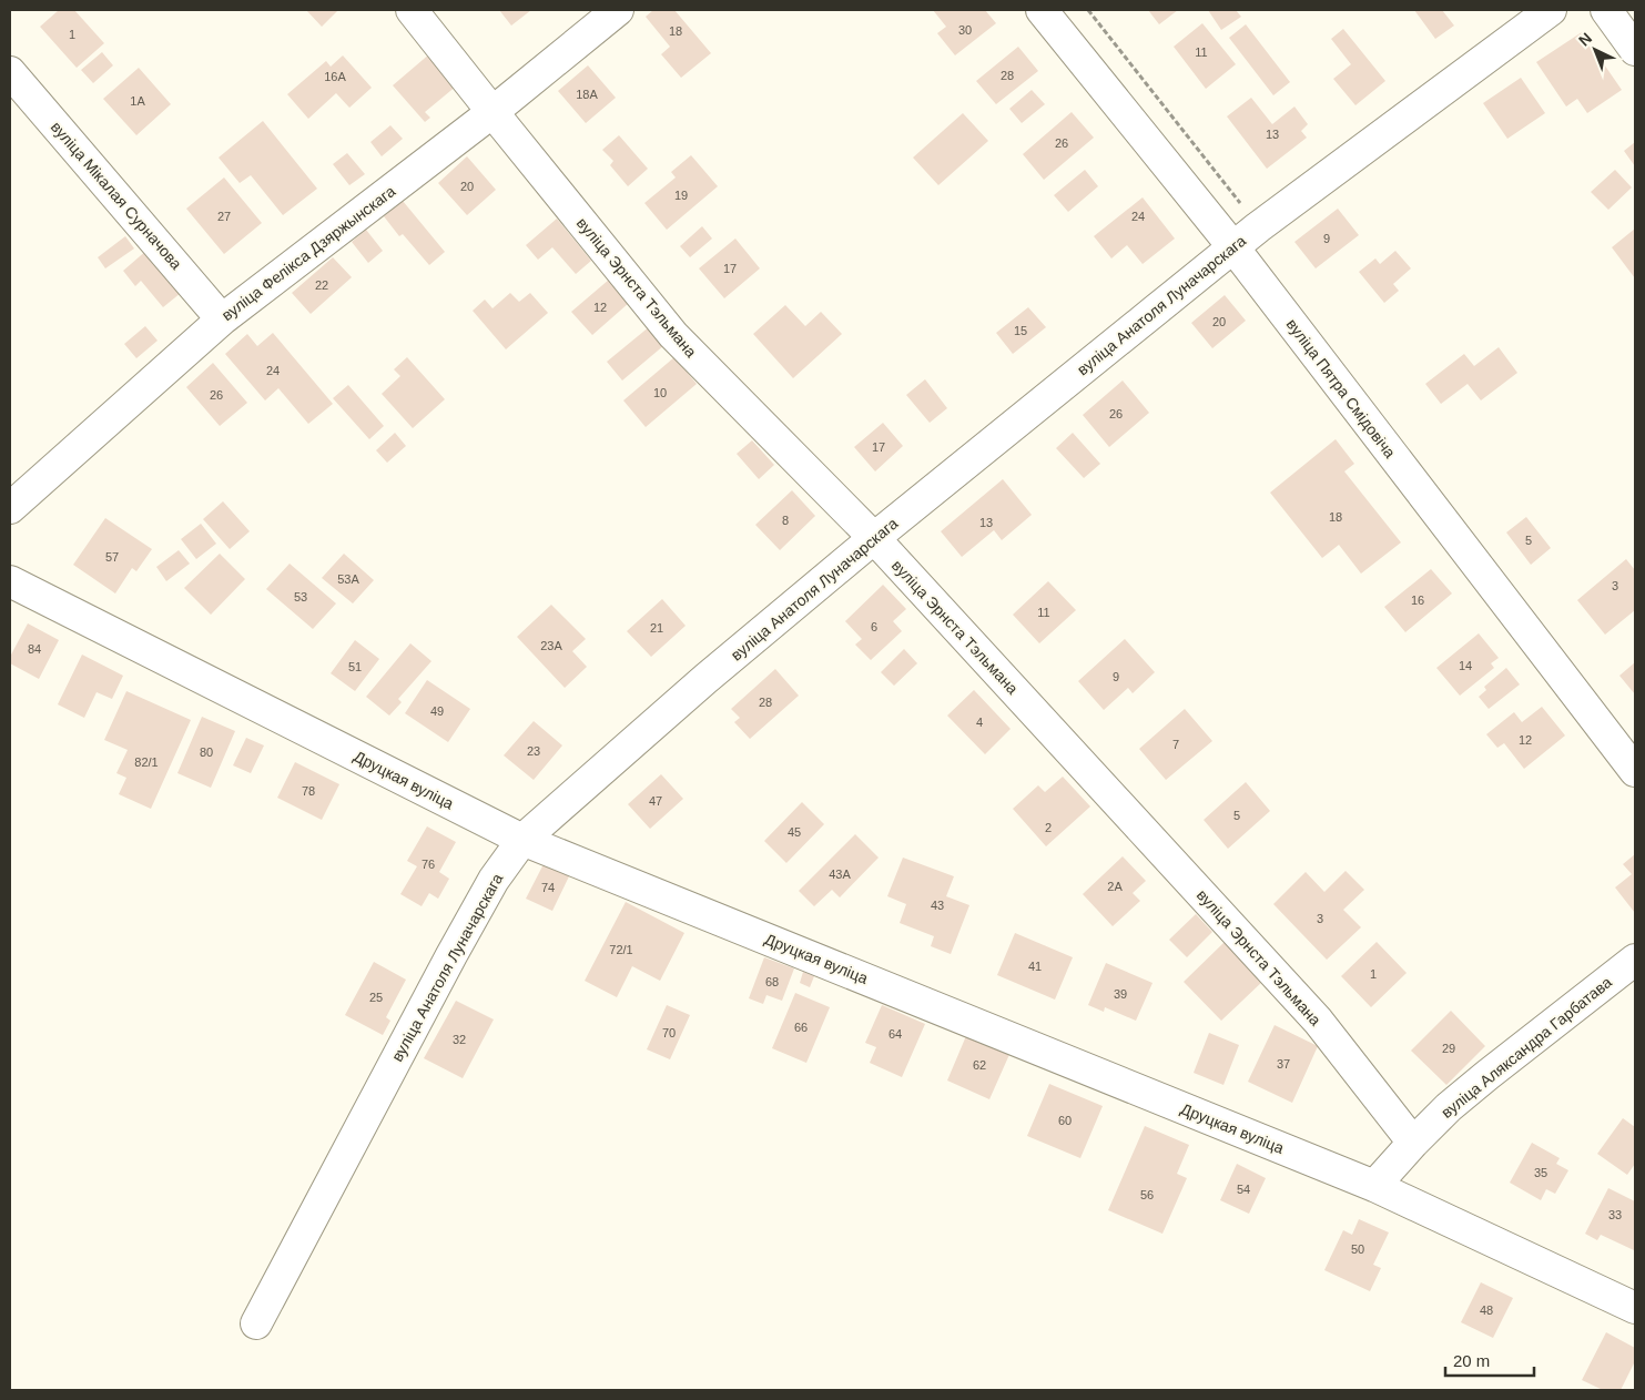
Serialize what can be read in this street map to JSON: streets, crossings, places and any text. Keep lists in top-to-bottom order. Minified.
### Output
{"streets":{"street":["вуліца Мікалая Сурначова","вуліца Фелікса Дзяржынскага","вуліца Эрнста Тэльмана","вуліца Анатоля Луначарскага","вуліца Пятра Смідовіча","Друцкая вуліца","вуліца Аляксандра Гарбатава"]},"crossings":[["вуліца Мікалая Сурначова","вуліца Фелікса Дзяржынскага"],["вуліца Фелікса Дзяржынскага","вуліца Эрнста Тэльмана"],["вуліца Эрнста Тэльмана","вуліца Анатоля Луначарскага"],["вуліца Эрнста Тэльмана","вуліца Аляксандра Гарбатава"],["вуліца Анатоля Луначарскага","вуліца Пятра Смідовіча"],["вуліца Анатоля Луначарскага","Друцкая вуліца"],["Друцкая вуліца","вуліца Аляксандра Гарбатава"]],"house_numbers":["30","18","1","11","28","16А","18А","1А","13","26","20","19","27","24","9","17","22","12","20","15","24","10","26","26","17","18","8","13","5","57","53А","3","53","16","11","6","21","23А","84","14","51","9","28","49","4","12","7","23","80","82/1","78","47","5","2","45","76","43А","2А","74","43","3","72/1","41","1","68","39","25","66","70","64","32","29","37","62","60","35","54","56","33","50","48"],"scale_bar":"20 m","north":"top left"}
